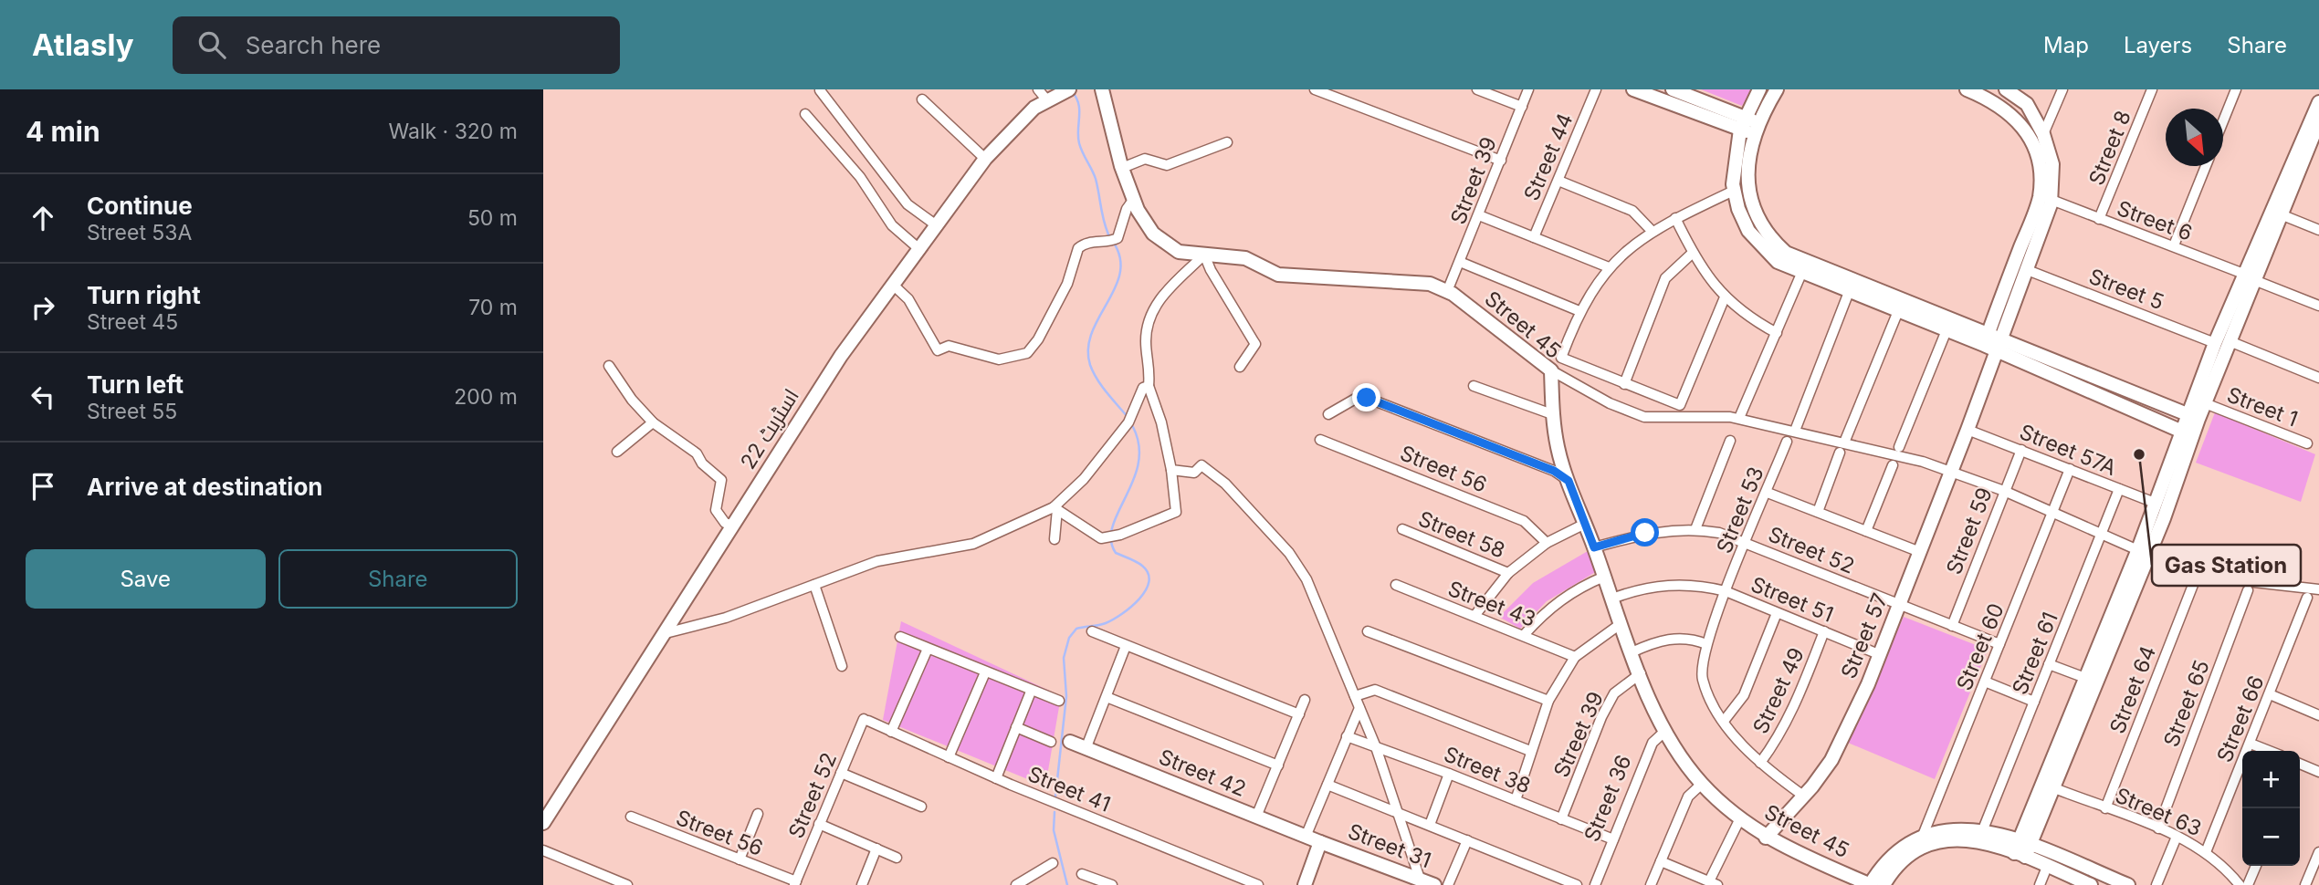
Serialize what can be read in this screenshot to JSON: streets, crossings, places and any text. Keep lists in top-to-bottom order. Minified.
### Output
{"streets":{"street":["Street 8","Street 44","Street 39","Street 6","Street 5","Street 45","Street 1","اسٹریٹ 22","Street 57A","Street 56","Street 53","Street 59","Street 58","Street 52","Street 51","Street 43","Street 57","Street 60","Street 61","Street 64","Street 49","Street 65","Street 66","Street 38","Street 42","Street 41","Street 36","Street 63","Street 31"]},"crossings":[["Street 8","Street 6"],["Street 39","Street 45"],["Street 39","Street 38"],["Street 45","Street 52"],["Street 45","Street 51"],["Street 45","Street 57"],["Street 45","Street 36"],["Street 57A","Street 59"],["Street 57A","Street 57"],["Street 57A","Street 60"],["Street 57A","Street 61"],["Street 56","Street 52"],["Street 53","Street 52"],["Street 53","Street 51"],["Street 53","Street 57"],["Street 53","Street 49"],["Street 52","Street 57"],["Street 52","Street 41"],["Street 51","Street 57"],["Street 51","Street 49"],["Street 64","Street 63"],["Street 65","Street 63"],["Street 66","Street 63"],["Street 38","Street 36"],["Street 42","Street 31"]],"places":["Gas Station"],"north":"bottom right","page":{"header":"Atlasly","search":"Search here","nav":["Map","Layers","Share"],"heading":["4 min","Walk · 320 m"],"list":[["Continue","Street 53A","50 m"],["Turn right","Street 45","70 m"],["Turn left","Street 55","200 m"],"Arrive at destination"],"buttons":["Save","Share"],"map_buttons":["+","−"]}}
